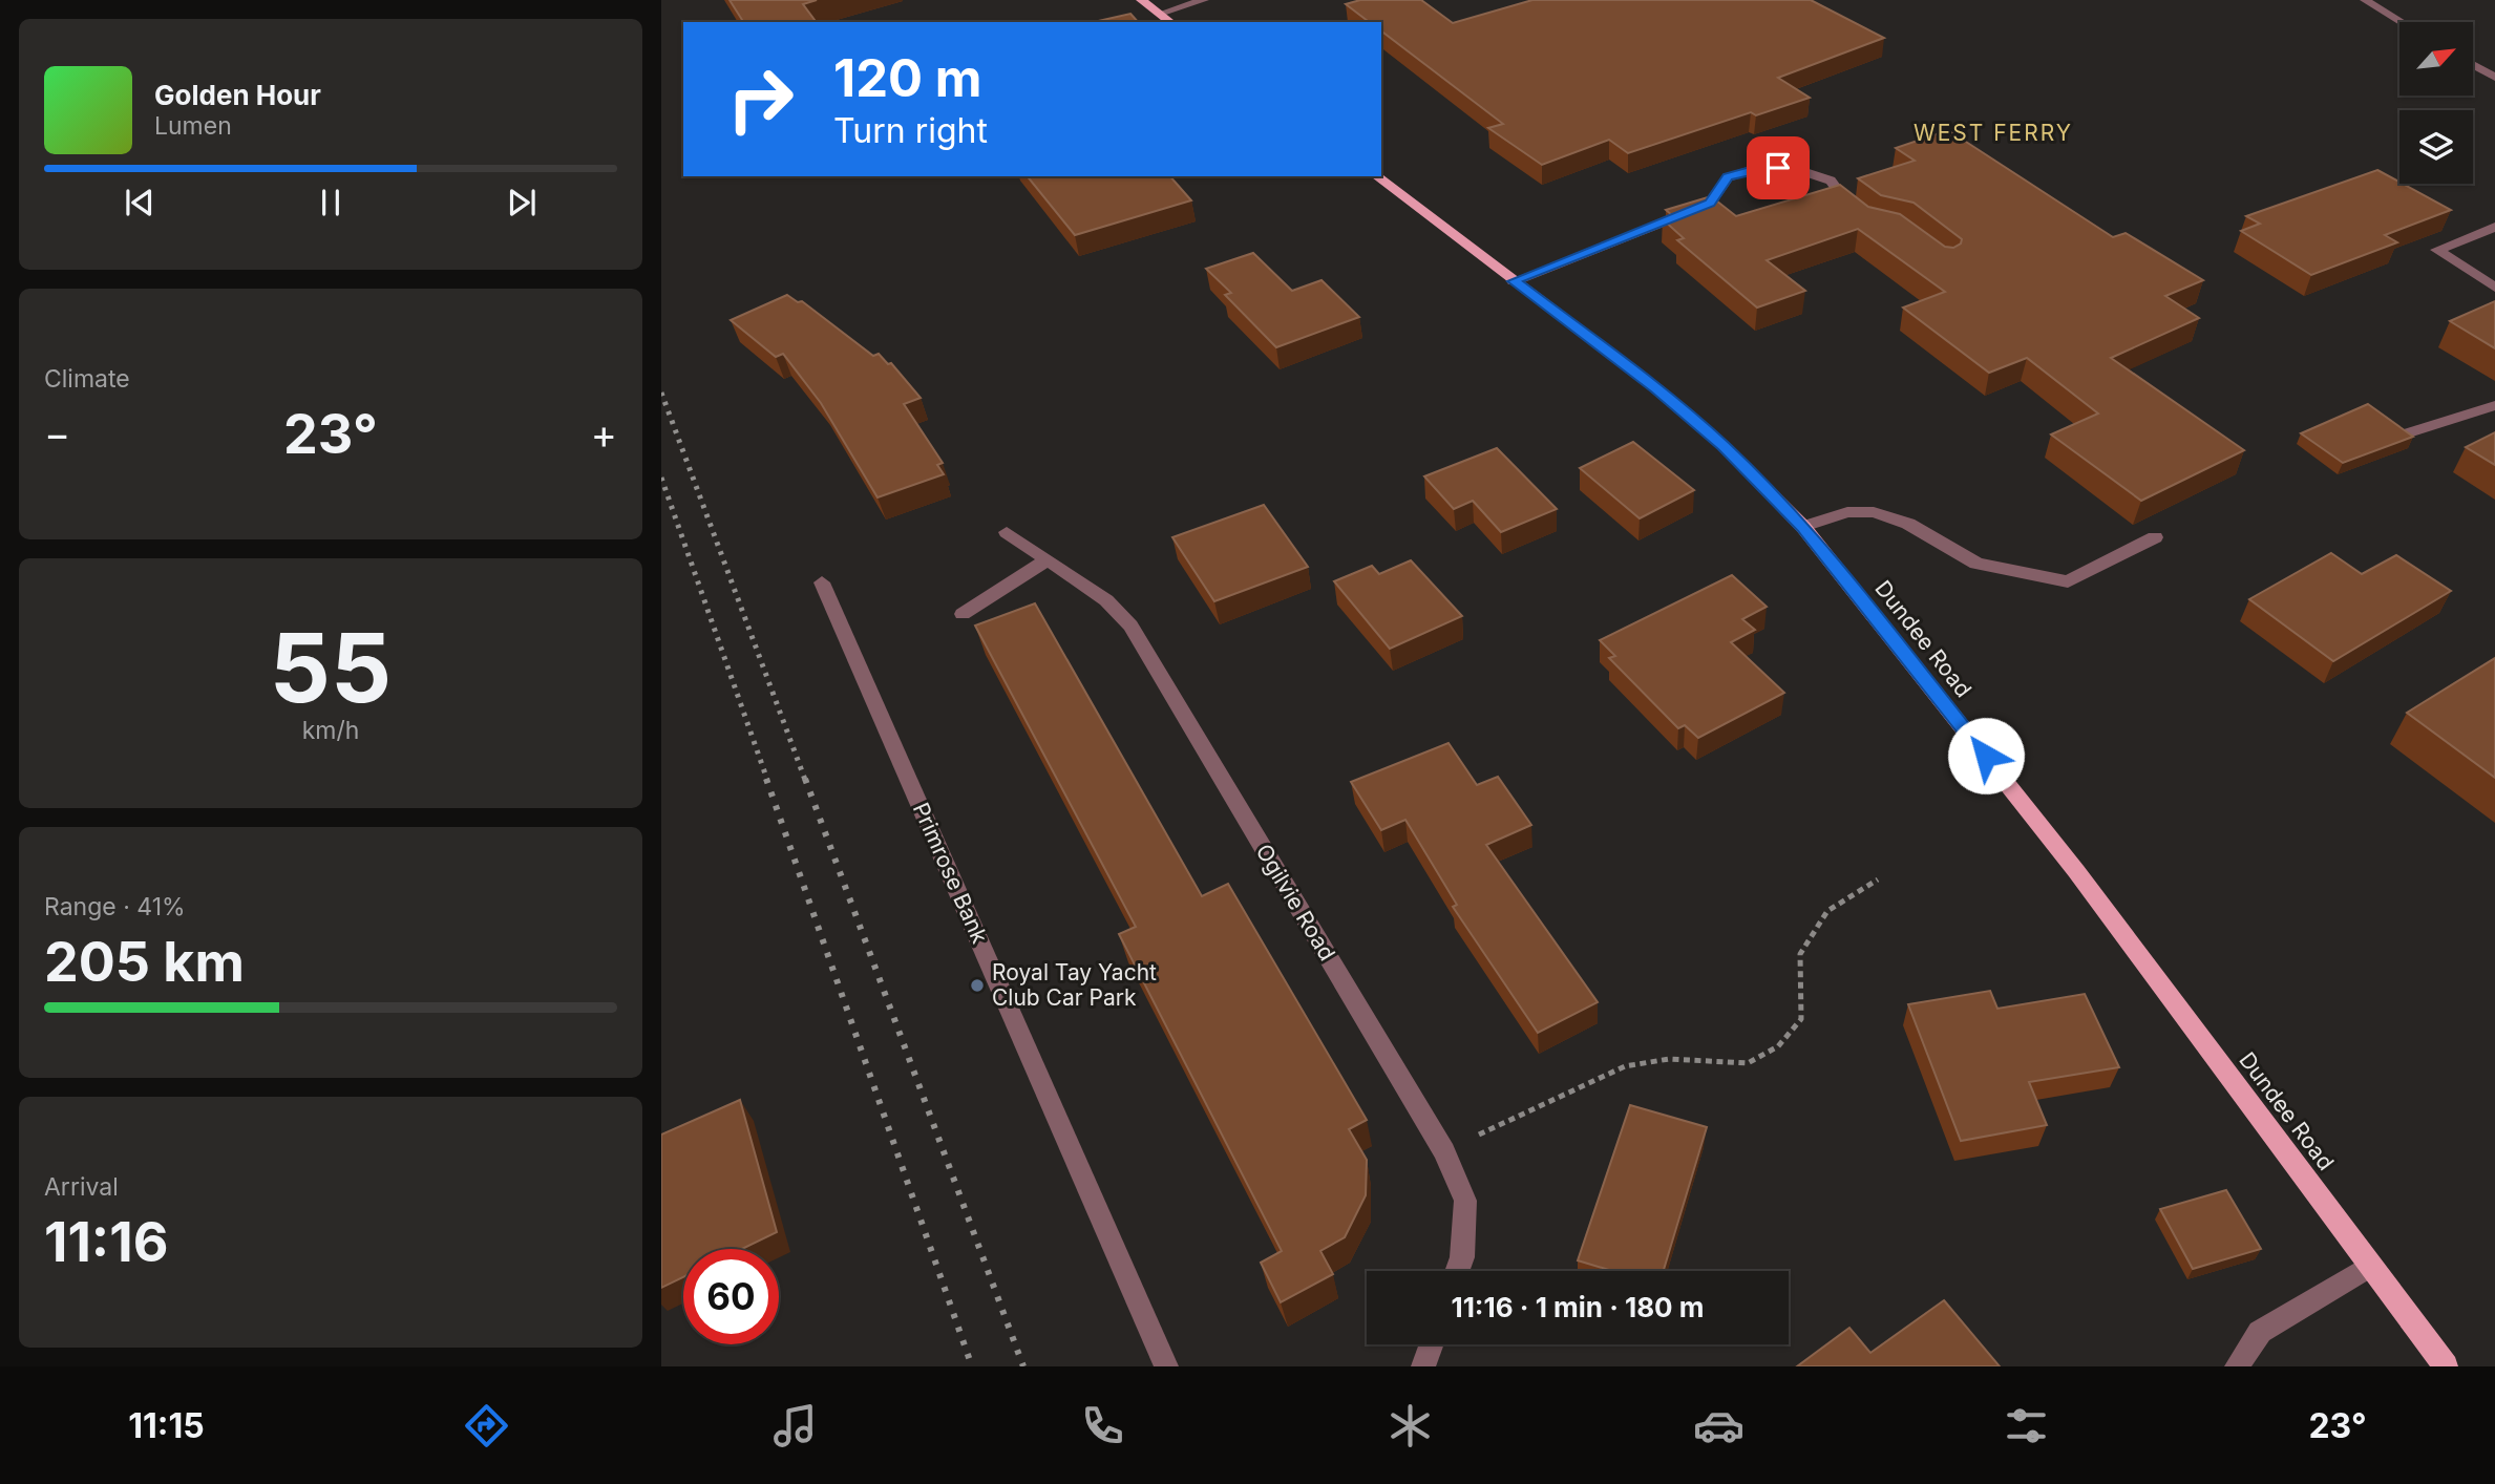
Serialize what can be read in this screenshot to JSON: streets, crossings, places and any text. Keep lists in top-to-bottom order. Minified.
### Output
{"streets":{"main road":["Dundee Road"],"street":["Primrose Bank","Ogilvie Road"]},"districts":["WEST FERRY"],"places":["Royal Tay Yacht Club Car Park"],"north":"top right","page":{"turn":["120 m","Turn right"],"song":["Golden Hour","Lumen"],"tile":["Climate",["55","km/h"],["Range · 41%","205 km"],["Arrival","11:16"]],"heat":["−","23°","+"],"limit":"60","trip":"11:16 · 1 min · 180 m","tabs":["11:15","23°"]}}
